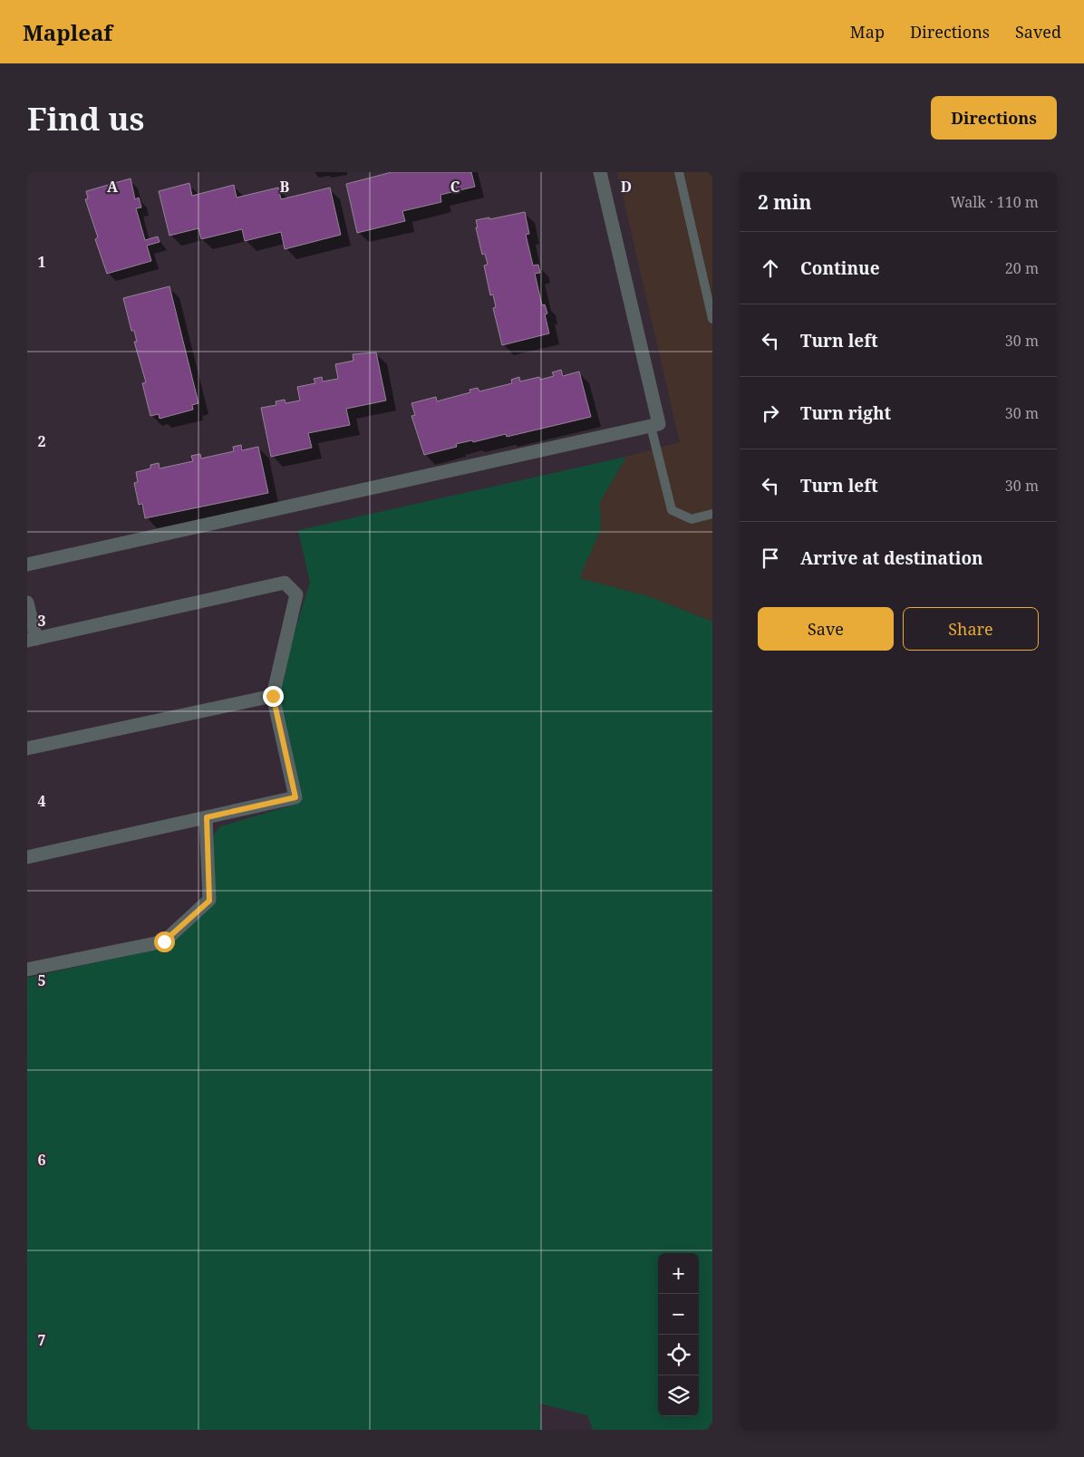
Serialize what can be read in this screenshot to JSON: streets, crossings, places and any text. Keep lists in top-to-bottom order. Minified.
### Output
{"page":{"header":"Mapleaf","nav":["Map","Directions","Saved"],"buttons":["Directions",["Save","Share"]],"title":"Find us","heading":["2 min","Walk · 110 m"],"list":[["Continue","20 m"],["Turn left","30 m"],["Turn right","30 m"],["Turn left","30 m"],"Arrive at destination"],"map_buttons":["+","−"]},"grid":{"columns":["A","B","C","D"],"rows":["1","2","3","4","5","6","7"]}}
